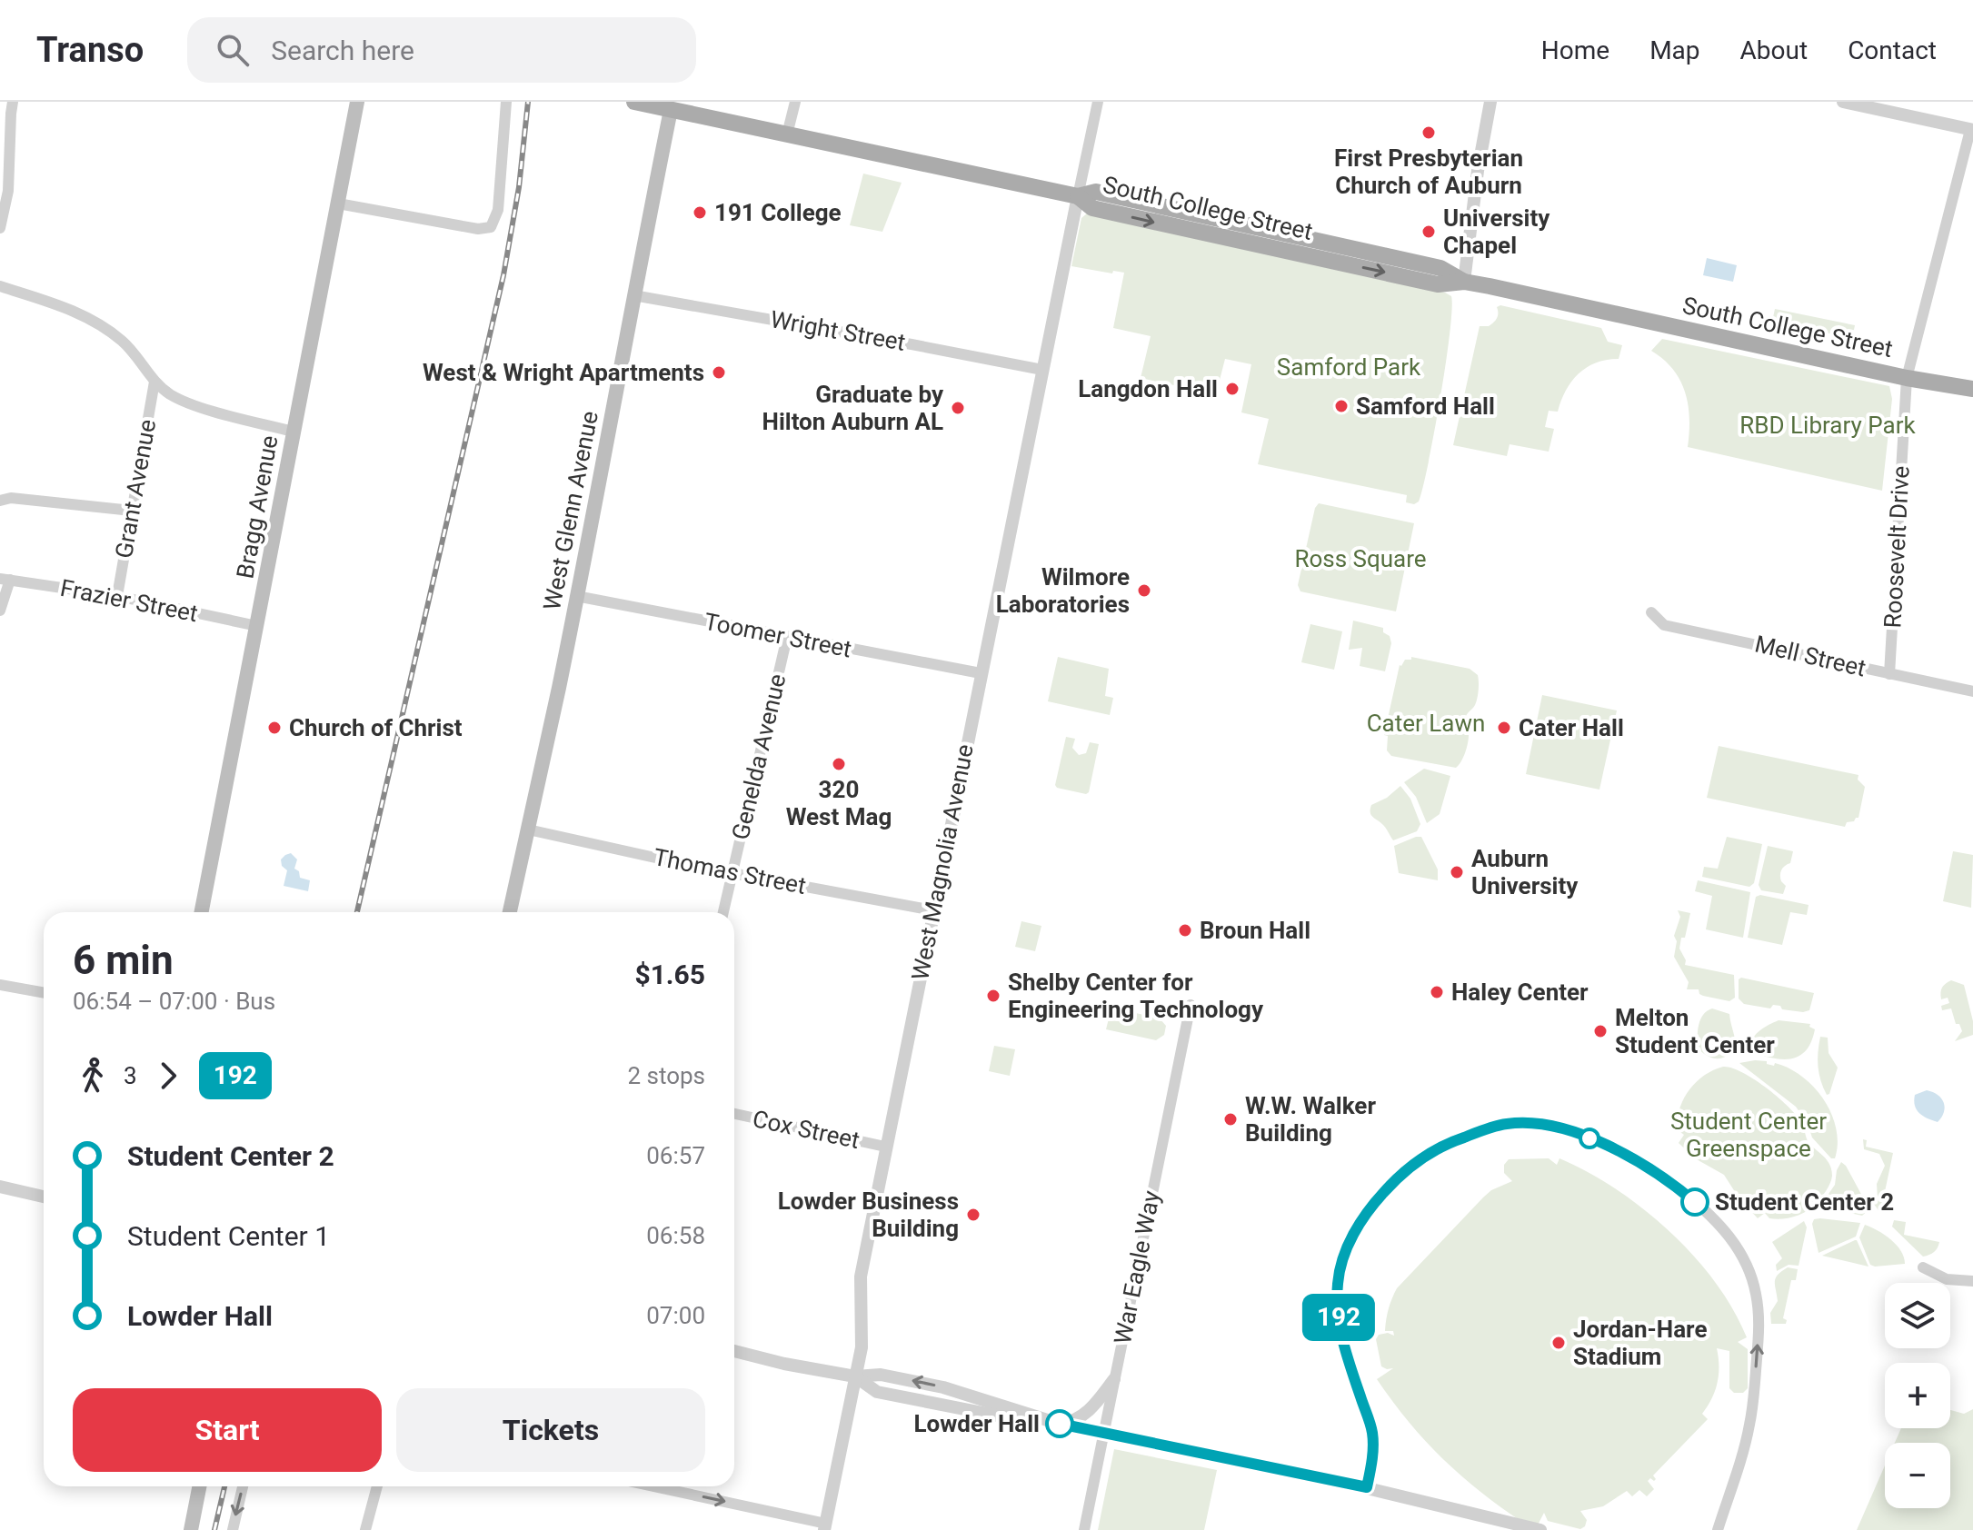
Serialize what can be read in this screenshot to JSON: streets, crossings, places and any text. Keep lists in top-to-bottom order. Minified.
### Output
{"streets":{"main road":["South College Street","Bragg Avenue","West Glenn Avenue"],"street":["Wright Street","Grant Avenue","Roosevelt Drive","Frazier Street","Toomer Street","Mell Street","Genelda Avenue","West Magnolia Avenue","Thomas Street","Cox Street","War Eagle Way"]},"crossings":[["South College Street","West Glenn Avenue"],["South College Street","Roosevelt Drive"],["South College Street","West Magnolia Avenue"],["Wright Street","West Glenn Avenue"],["Wright Street","West Magnolia Avenue"],["Grant Avenue","Frazier Street"],["Bragg Avenue","Frazier Street"],["West Glenn Avenue","Toomer Street"],["West Glenn Avenue","Thomas Street"],["Roosevelt Drive","Mell Street"],["Toomer Street","Genelda Avenue"],["Toomer Street","West Magnolia Avenue"],["Genelda Avenue","Thomas Street"],["West Magnolia Avenue","Thomas Street"],["West Magnolia Avenue","Cox Street"]],"parks":["Samford Park","RBD Library Park","Ross Square","Cater Lawn","Student Center Greenspace"],"places":["First Presbyterian Church of Auburn","191 College","University Chapel","West & Wright Apartments","Langdon Hall","Samford Hall","Graduate by Hilton Auburn AL","Wilmore Laboratories","Church of Christ","Cater Hall","320 West Mag","Auburn University","Broun Hall","Haley Center","Shelby Center for Engineering Technology","Melton Student Center","W.W. Walker Building","Student Center 2","Lowder Business Building","Jordan-Hare Stadium","Lowder Hall"],"lines":["bus line 192"],"page":{"header":"Transo","search":"Search here","nav":["Home","Map","About","Contact"],"on_map":"192","heading":["6 min","06:54 – 07:00 · Bus","$1.65"],"legs":["3","192","2 stops"],"list":[{"name":"Student Center 2","value":"06:57"},{"name":"Student Center 1","value":"06:58"},{"name":"Lowder Hall","value":"07:00"}],"map_buttons":["+","−"],"buttons":["Start","Tickets"]}}
